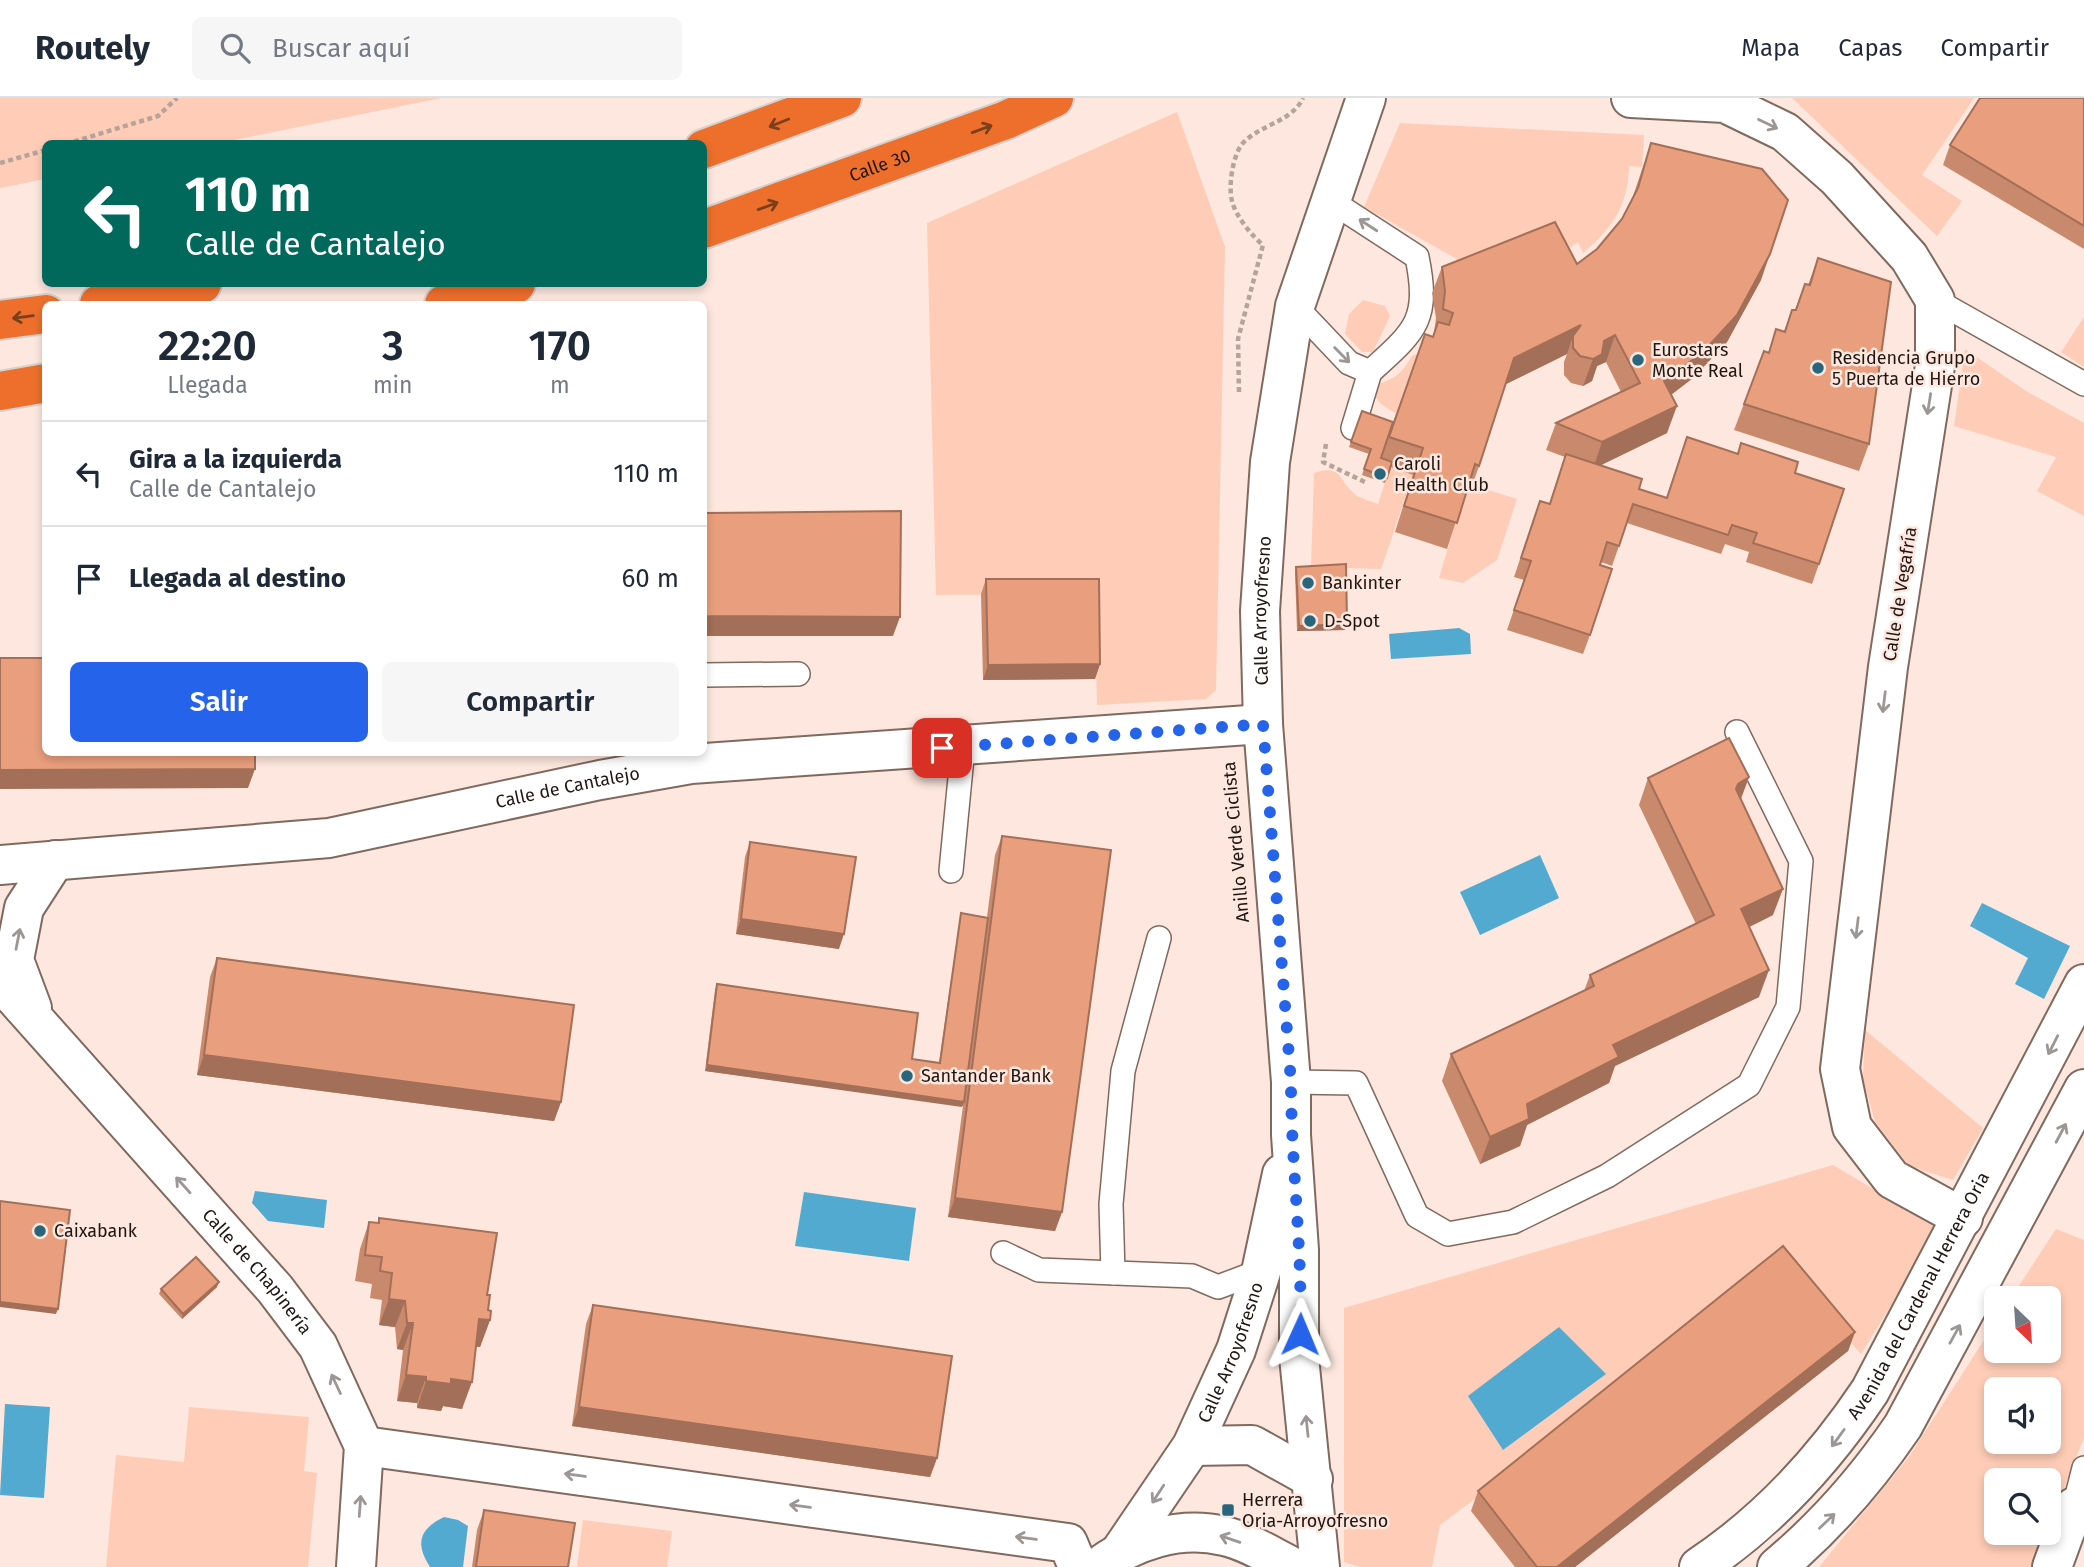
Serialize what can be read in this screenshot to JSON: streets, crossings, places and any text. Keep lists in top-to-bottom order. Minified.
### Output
{"streets":{"highway":["Calle 30"],"street":["Calle de Vegafría","Calle Arroyofresno","Calle de Cantalejo","Calle de Chapinería","Avenida del Cardenal Herrera Oria"]},"crossings":[["Calle de Vegafría","Avenida del Cardenal Herrera Oria"],["Calle Arroyofresno","Calle de Cantalejo"],["Calle de Cantalejo","Calle de Chapinería"]],"one_way":["Calle de Vegafría","Calle de Chapinería"],"places":{"other":["Eurostars Monte Real","Residencia Grupo 5 Puerta de Hierro","Caroli Health Club","Bankinter","D-Spot","Santander Bank","Caixabank"],"transit":["Herrera Oria-Arroyofresno"]},"north":"bottom right","page":{"header":"Routely","search":"Buscar aquí","nav":["Mapa","Capas","Compartir"],"turn":["110 m","Calle de Cantalejo"],"eta":["22:20","Llegada","3","min","170","m"],"list":[{"name":"Gira a la izquierda","note":"Calle de Cantalejo","value":"110 m"},{"name":"Llegada al destino","value":"60 m"}],"buttons":["Salir","Compartir"]}}
